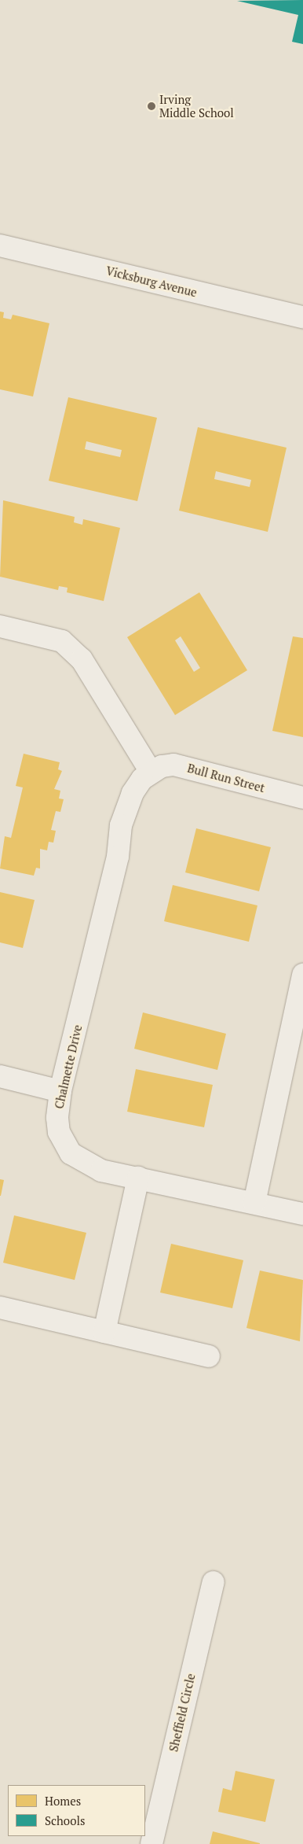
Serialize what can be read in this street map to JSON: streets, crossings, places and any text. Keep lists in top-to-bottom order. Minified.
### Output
{"streets":{"street":["Vicksburg Avenue","Bull Run Street","Chalmette Drive","Sheffield Circle"]},"crossings":[["Bull Run Street","Chalmette Drive"]],"places":["Irving Middle School"],"legend":["Homes","Schools"]}
